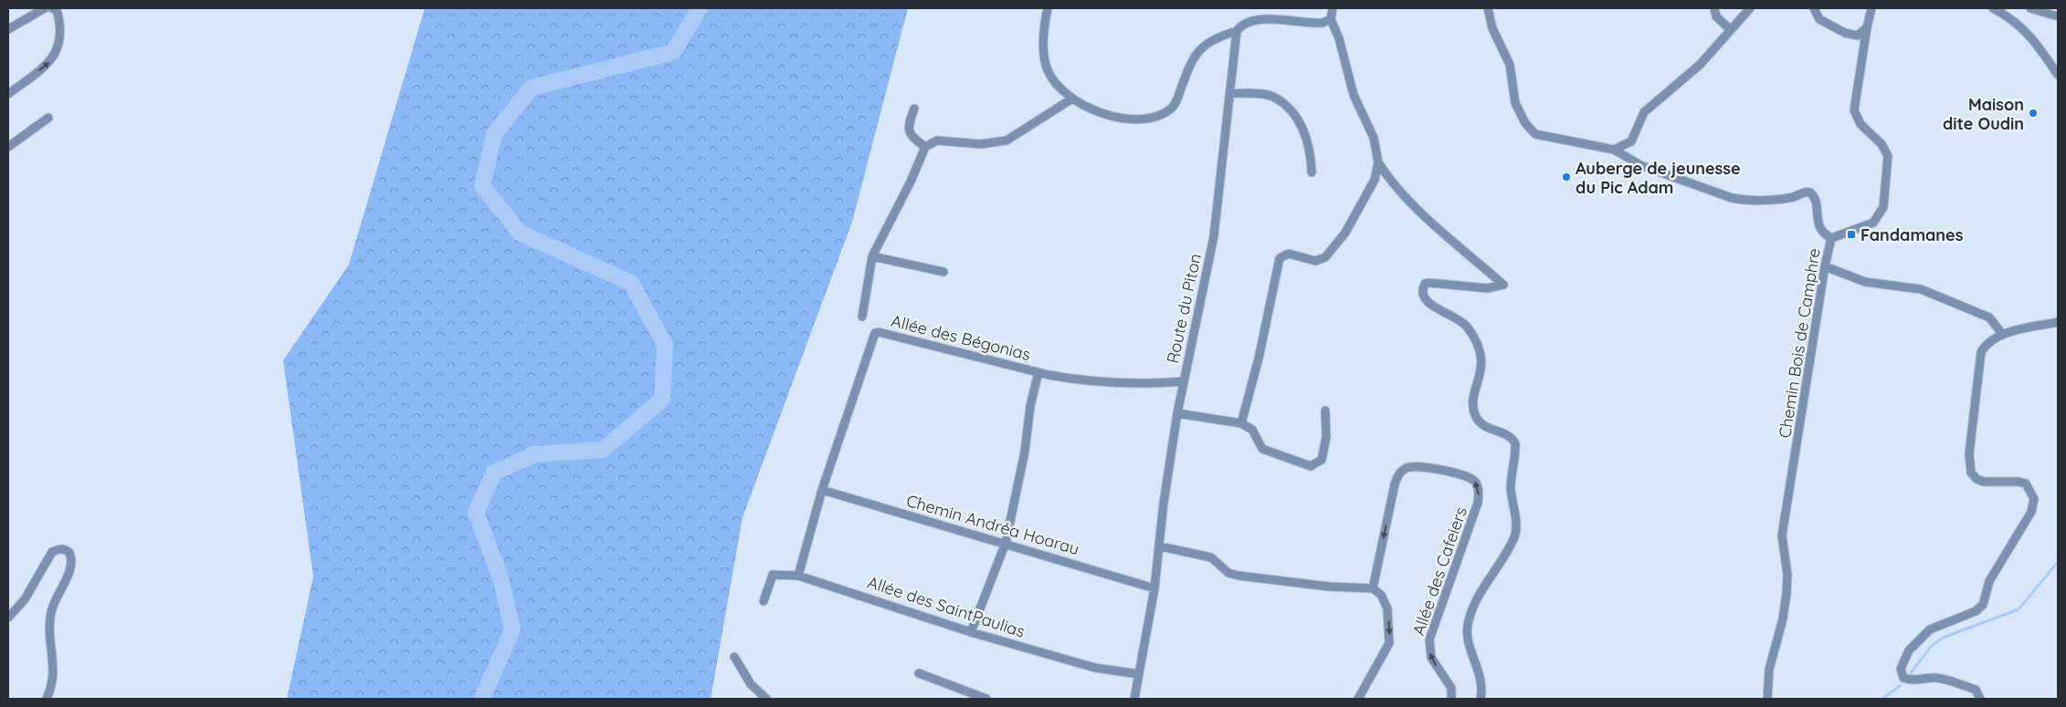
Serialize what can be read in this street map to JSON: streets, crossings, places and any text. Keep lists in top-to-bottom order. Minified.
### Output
{"streets":{"street":["Route du Piton","Allée des Bégonias","Chemin Bois de Camphre","Chemin Andréa Hoarau","Allée des Cafeiers","Allée des SaintPaulias"]},"crossings":[["Route du Piton","Allée des Bégonias"],["Route du Piton","Chemin Andréa Hoarau"],["Route du Piton","Allée des SaintPaulias"],["Allée des Bégonias","Chemin Andréa Hoarau"],["Allée des Bégonias","Allée des SaintPaulias"]],"places":{"other":["Maison dite Oudin","Auberge de jeunesse du Pic Adam"],"transit":["Fandamanes"]}}
